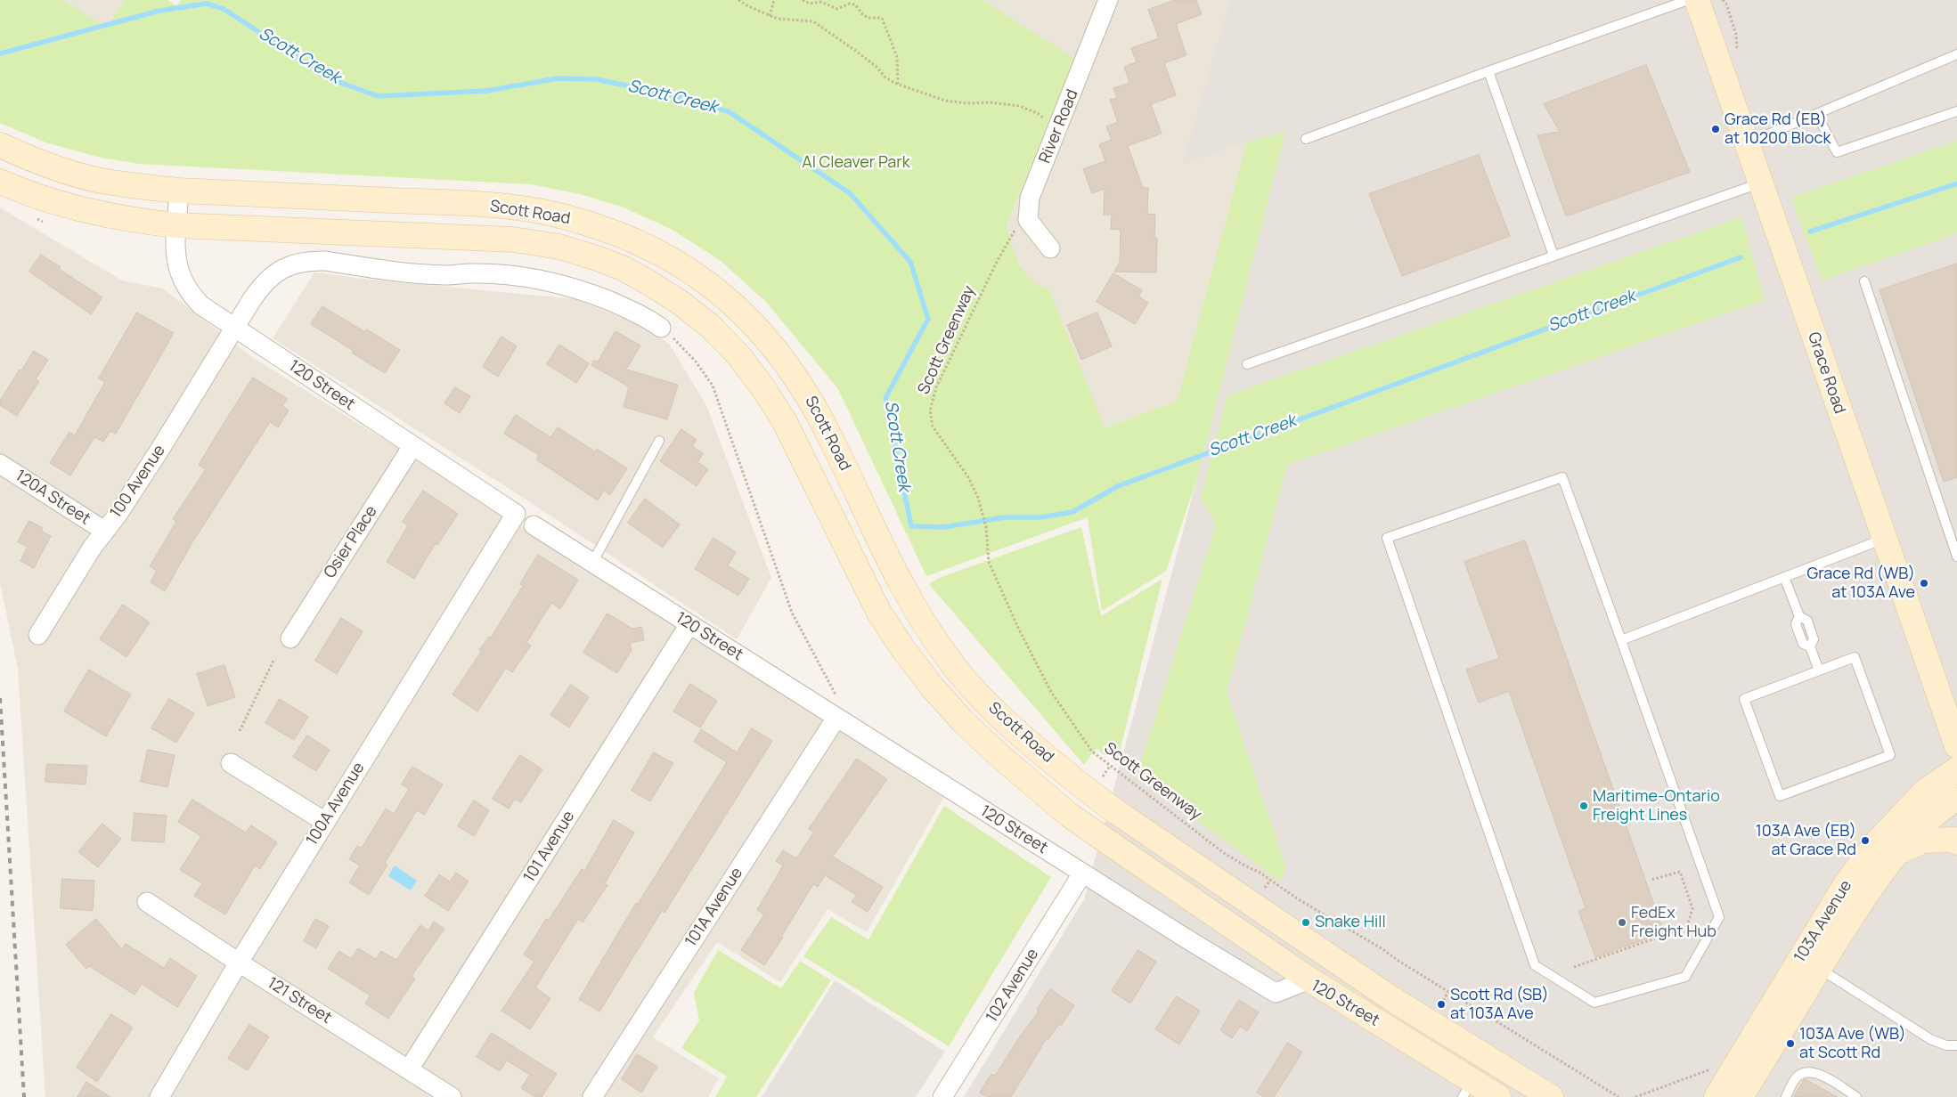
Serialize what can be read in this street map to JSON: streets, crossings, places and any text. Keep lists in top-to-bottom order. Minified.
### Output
{"streets":{"main road":["Scott Road","Grace Road","120 Street","103A Avenue"],"street":["River Road","100 Avenue","120A Street","Osier Place","100A Avenue","101 Avenue","101A Avenue","102 Avenue","121 Street"],"path":["Scott Greenway"]},"crossings":[["Scott Road","120 Street"],["120 Street","100 Avenue"],["120 Street","Osier Place"],["120 Street","100A Avenue"],["120 Street","101 Avenue"],["120 Street","101A Avenue"],["120 Street","102 Avenue"],["100 Avenue","120A Street"],["100A Avenue","121 Street"],["101 Avenue","121 Street"]],"water":["Scott Creek"],"parks":["Al Cleaver Park"],"places":["Grace Rd (EB) at 10200 Block","Grace Rd (WB) at 103A Ave","Maritime-Ontario Freight Lines","103A Ave (EB) at Grace Rd","Snake Hill","FedEx Freight Hub","Scott Rd (SB) at 103A Ave","103A Ave (WB) at Scott Rd"]}
